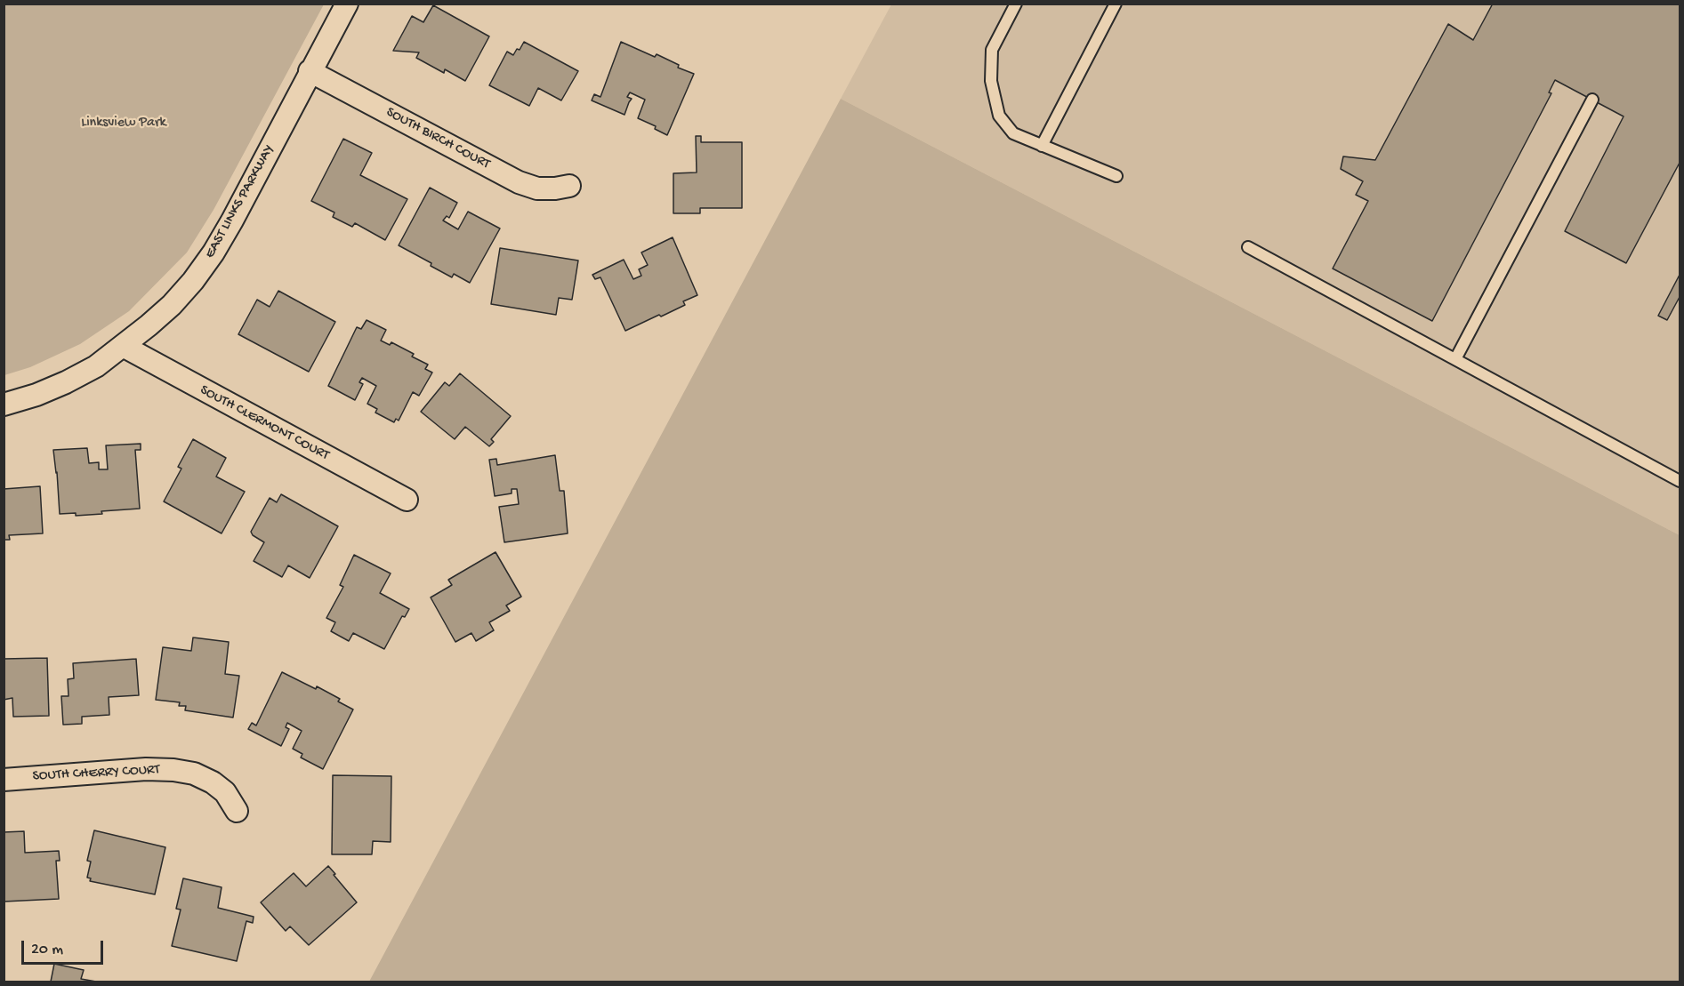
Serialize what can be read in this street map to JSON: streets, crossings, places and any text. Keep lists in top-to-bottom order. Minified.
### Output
{"streets":{"street":["SOUTH BIRCH COURT","EAST LINKS PARKWAY","SOUTH CLERMONT COURT","SOUTH CHERRY COURT"]},"crossings":[["SOUTH BIRCH COURT","EAST LINKS PARKWAY"],["EAST LINKS PARKWAY","SOUTH CLERMONT COURT"]],"parks":["Linksview Park"],"scale_bar":"20 m"}
